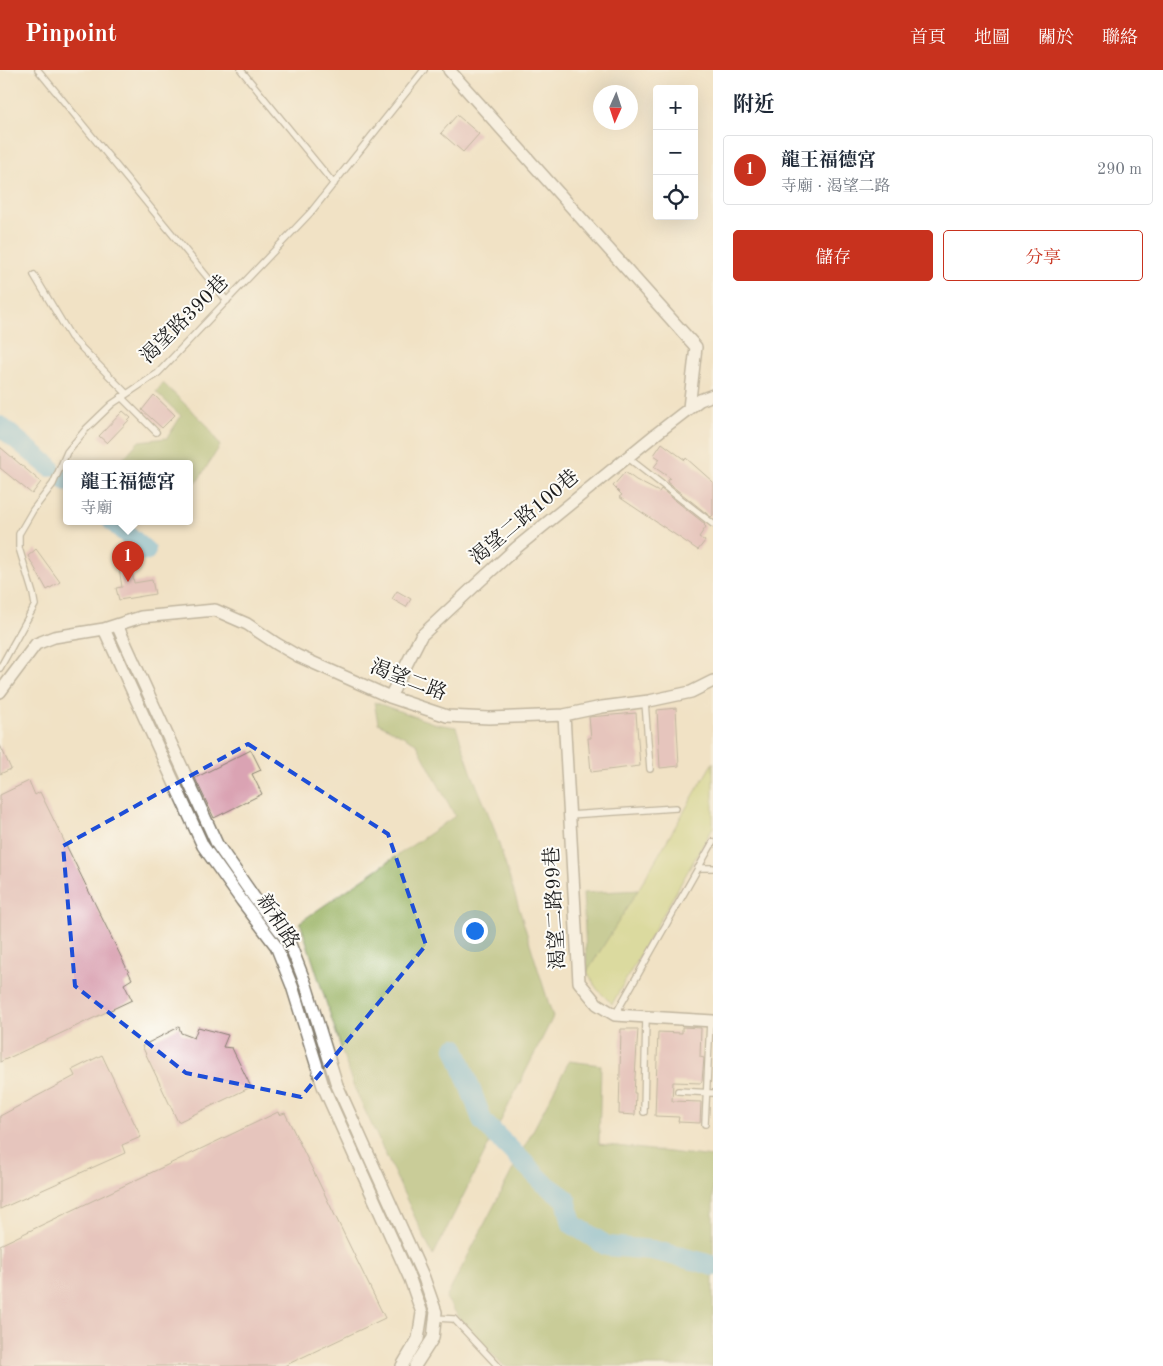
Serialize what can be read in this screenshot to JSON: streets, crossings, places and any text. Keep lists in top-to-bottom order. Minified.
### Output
{"streets":{"street":["渴望二路100巷","渴望二路","渴望二路99巷","新和路"],"lane":["渴望路390巷"]},"crossings":[["渴望二路100巷","渴望二路"],["渴望二路","渴望二路99巷"],["渴望二路","新和路"]],"north":"bottom","page":{"header":"Pinpoint","nav":["首頁","地圖","關於","聯絡"],"heading":"附近","map_buttons":["+","−"],"list":[{"mark":"1","name":"龍王福德宮","note":"寺廟 · 渴望二路","value":"290 m"}],"buttons":["儲存","分享"],"popup":["龍王福德宮","寺廟"],"pins":"1"}}
